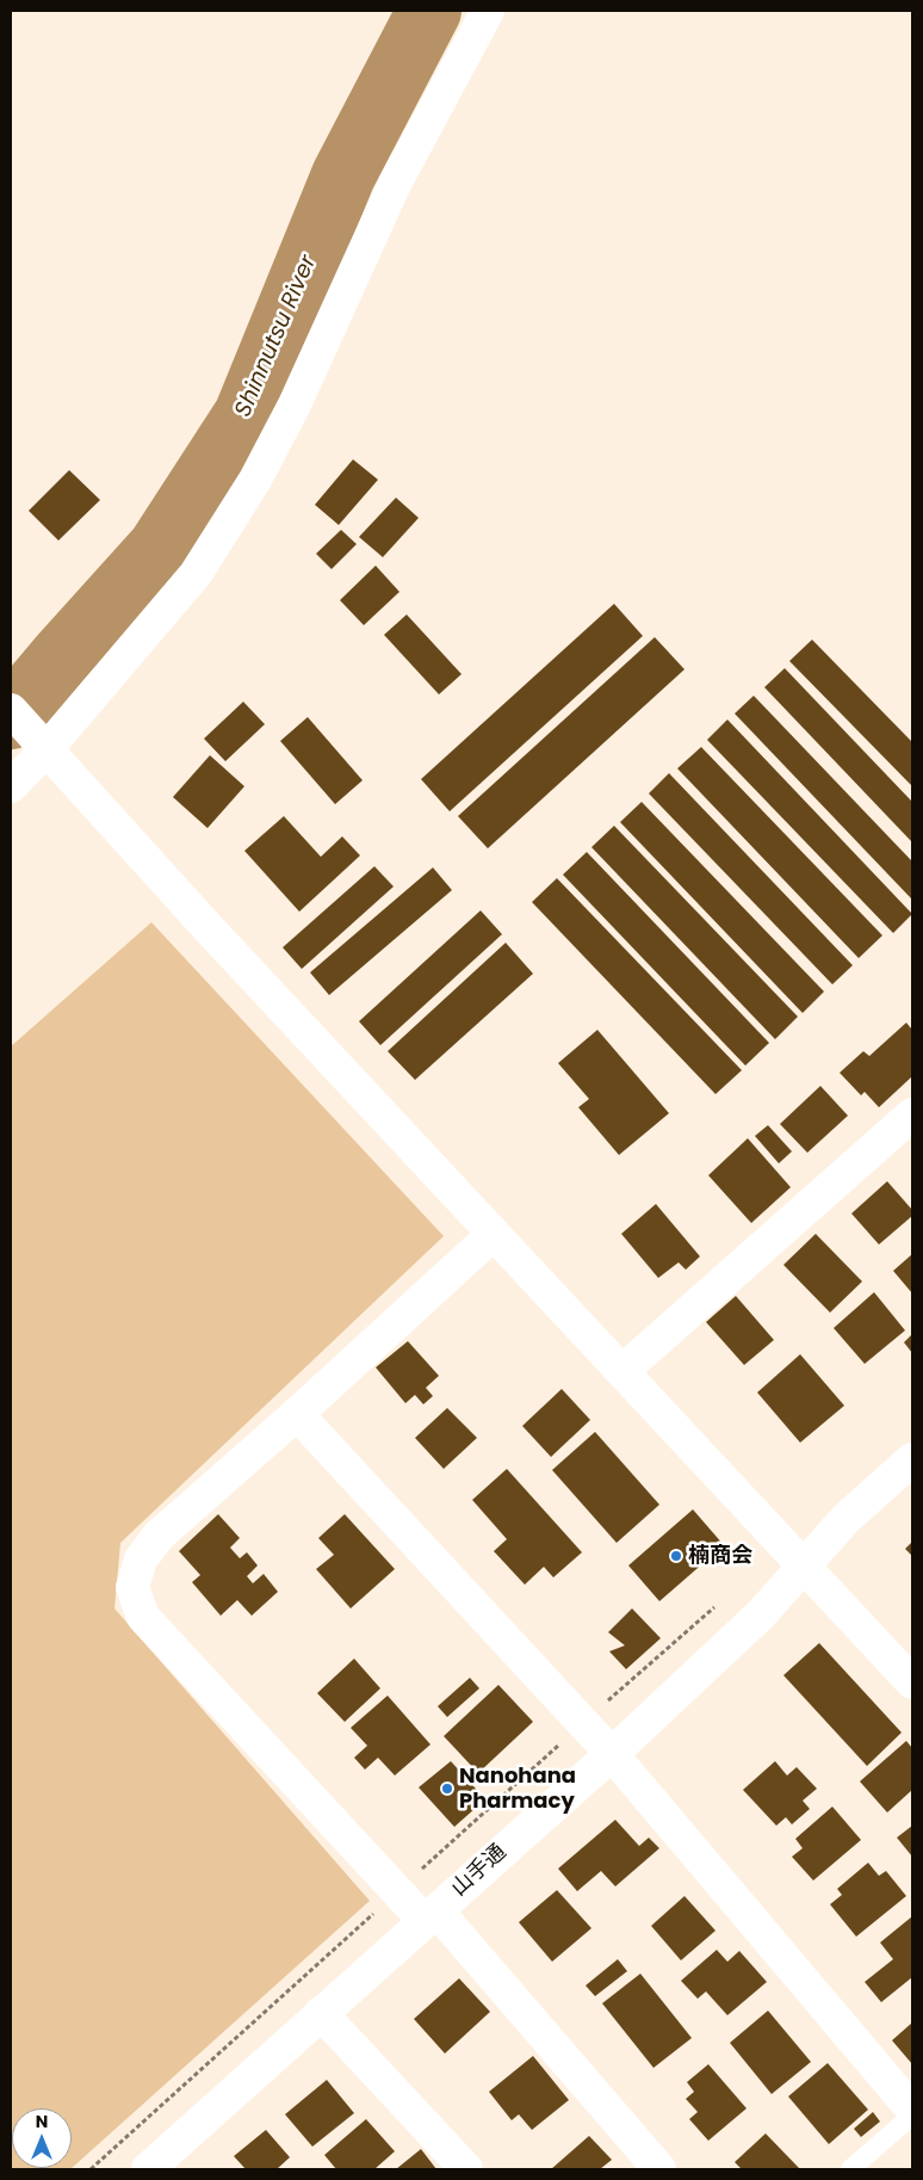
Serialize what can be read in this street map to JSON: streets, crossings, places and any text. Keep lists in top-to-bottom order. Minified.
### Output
{"streets":{"street":["山手通"]},"water":["Shinnutsu River"],"places":["楠商会","Nanohana Pharmacy"],"north":"top"}
